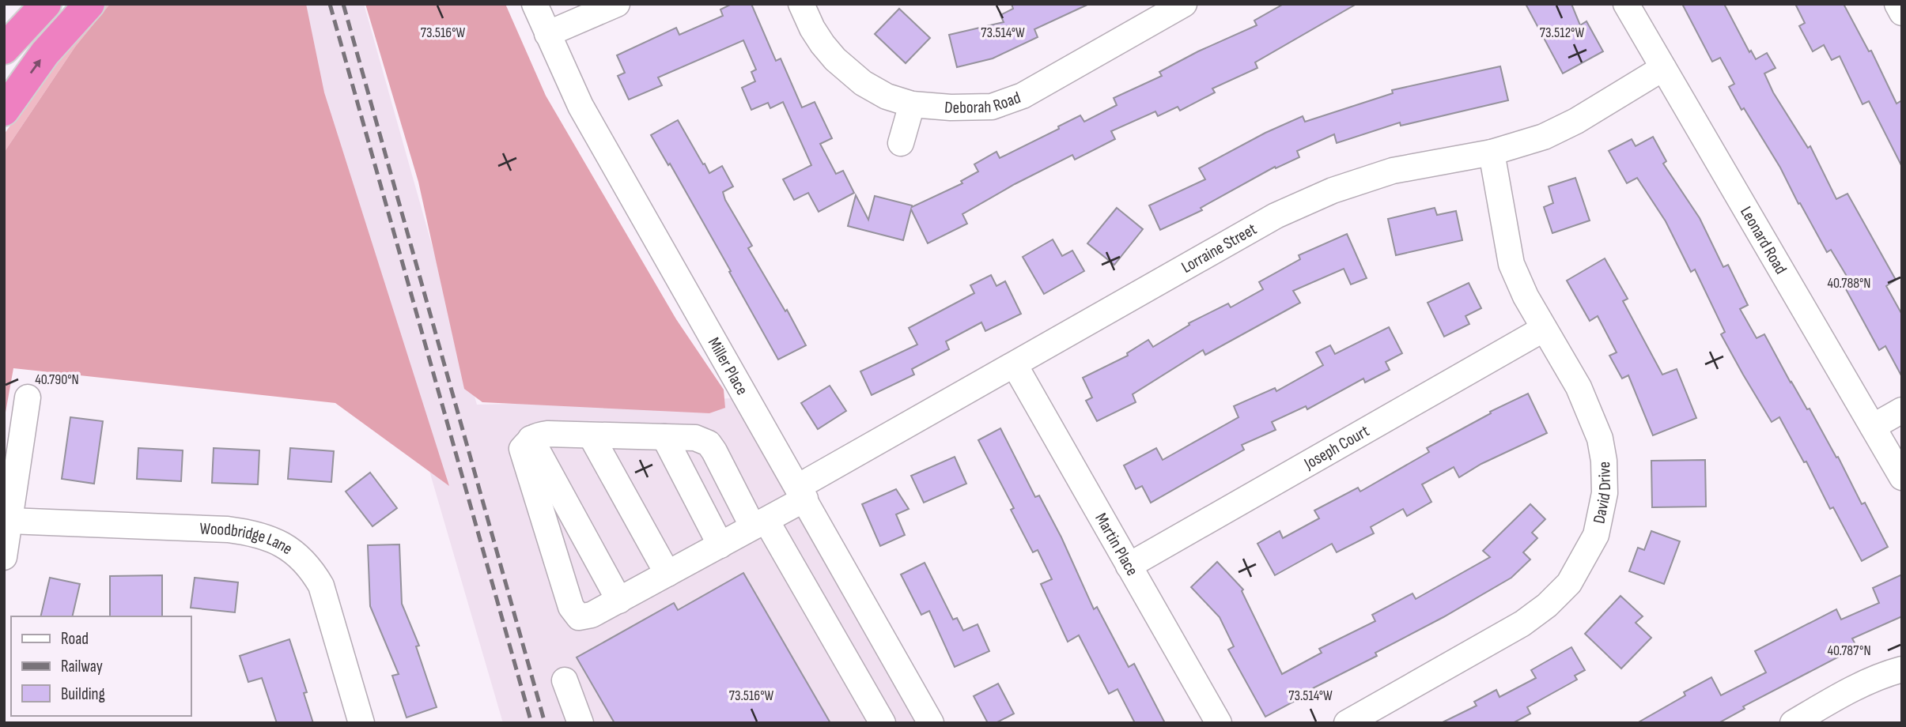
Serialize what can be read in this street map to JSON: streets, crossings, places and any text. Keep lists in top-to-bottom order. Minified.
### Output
{"streets":{"street":["Deborah Road","Leonard Road","Lorraine Street","Miller Place","Joseph Court","David Drive","Woodbridge Lane","Martin Place"]},"crossings":[["Leonard Road","Lorraine Street"],["Lorraine Street","Miller Place"],["Lorraine Street","David Drive"],["Lorraine Street","Martin Place"],["Joseph Court","David Drive"],["Joseph Court","Martin Place"]],"legend":["Road","Railway","Building"],"coordinates":["73.516°W","73.514°W","73.512°W","40.788°N","40.790°N","40.787°N"]}
